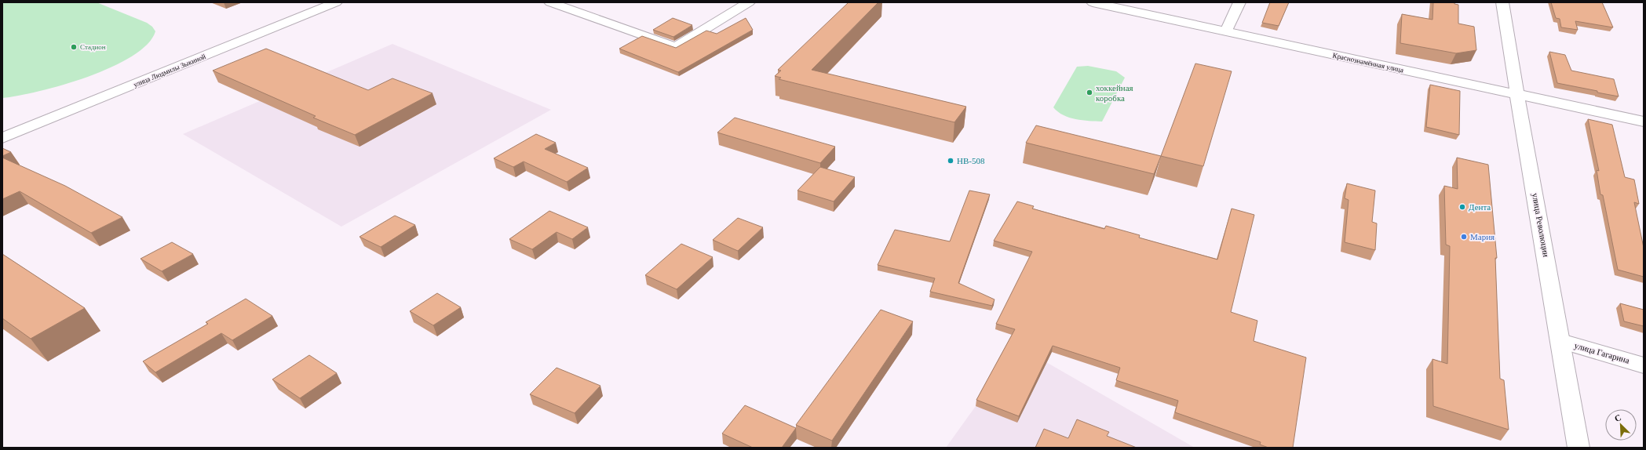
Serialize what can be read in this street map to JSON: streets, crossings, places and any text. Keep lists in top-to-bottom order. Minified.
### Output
{"streets":{"street":["Краснознамённая улица","улица Людмилы Зыкиной","улица Революции","улица Гагарина"]},"crossings":[["Краснознамённая улица","улица Революции"],["улица Революции","улица Гагарина"]],"places":["Стадион","хоккейная коробка","НВ-508","Дента","Мария"],"north":"top left"}
